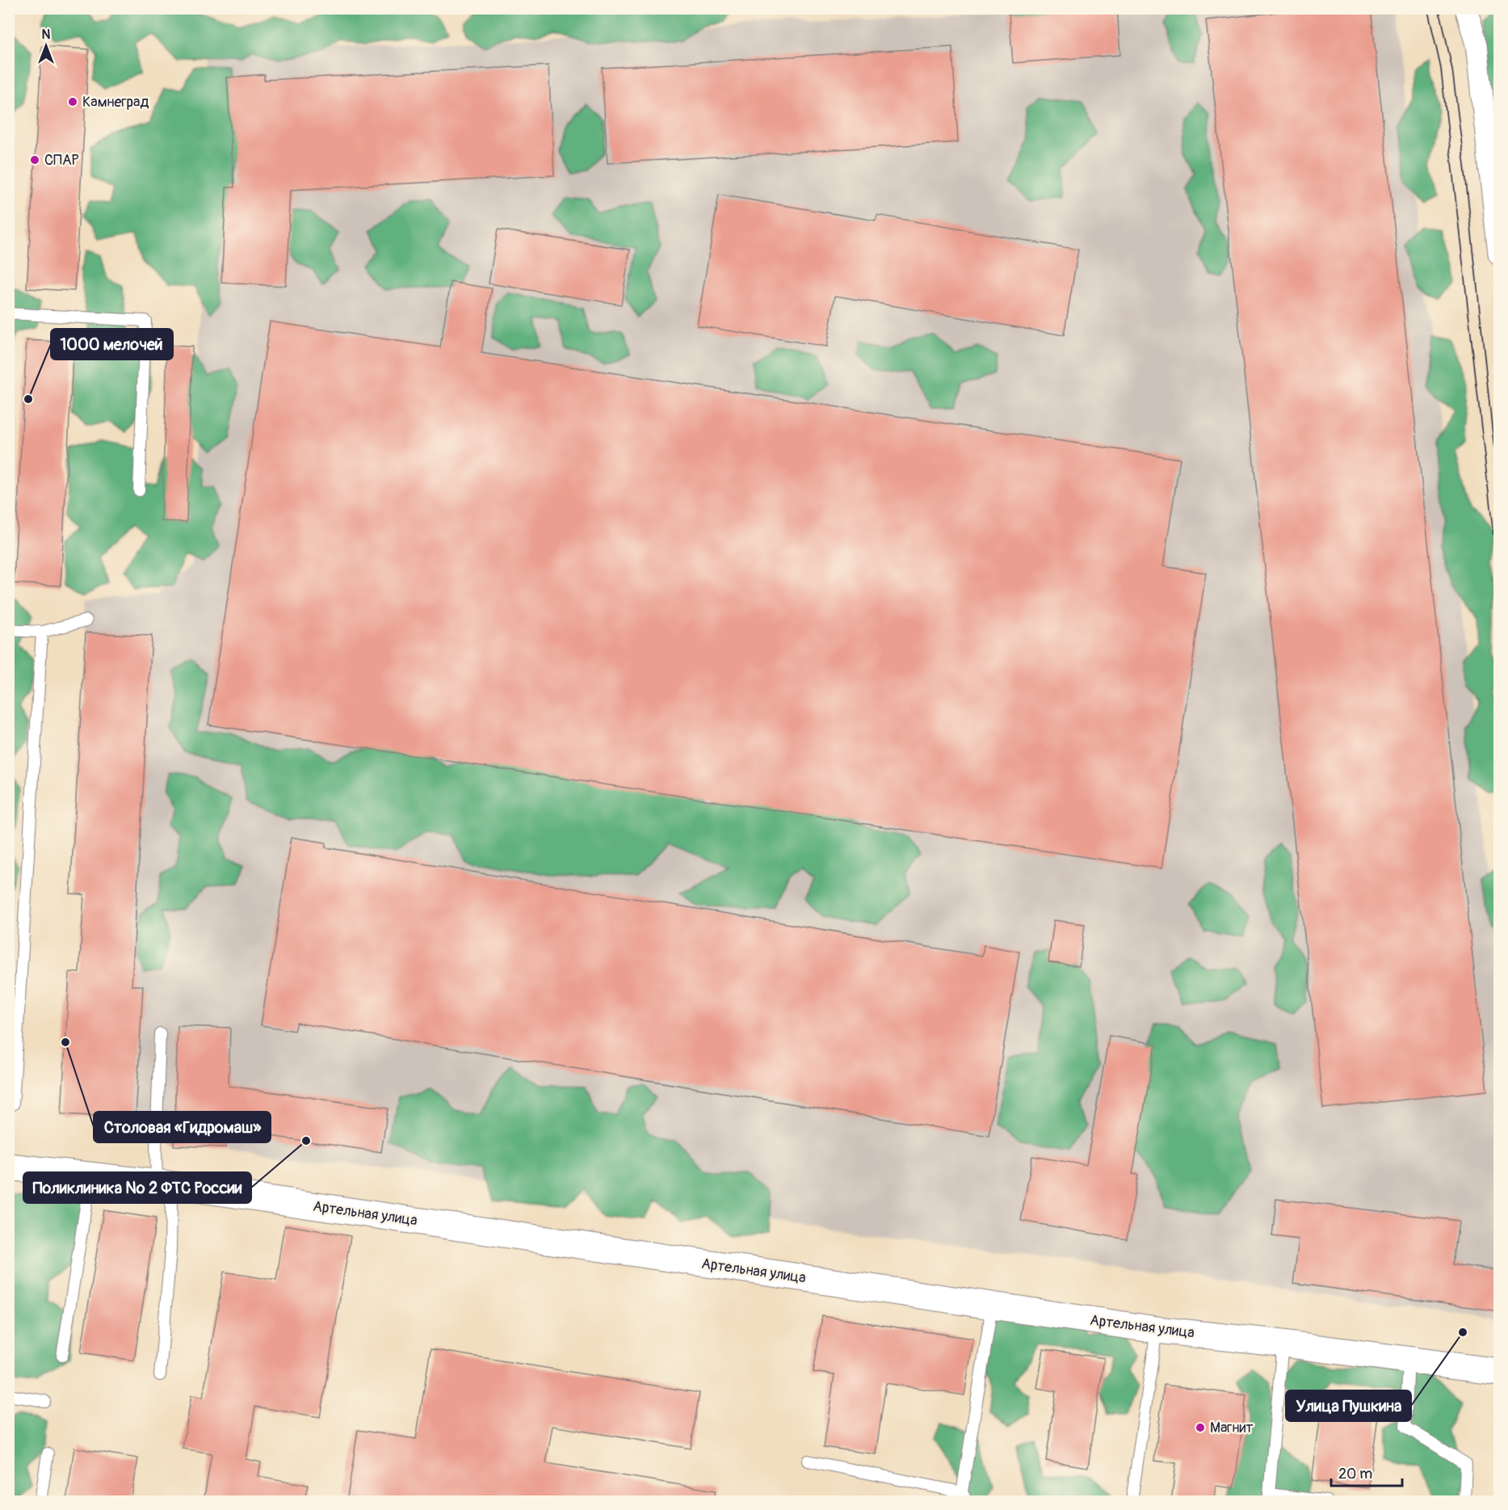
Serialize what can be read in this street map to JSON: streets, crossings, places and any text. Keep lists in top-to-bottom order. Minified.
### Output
{"streets":{"street":["Артельная улица"]},"places":["Камнеград","СПАР","1000 мелочей","Столовая «Гидромаш»","Поликлиника № 2 ФТС России","Улица Пушкина","Магнит"],"scale_bar":"20 m","north":"top"}
